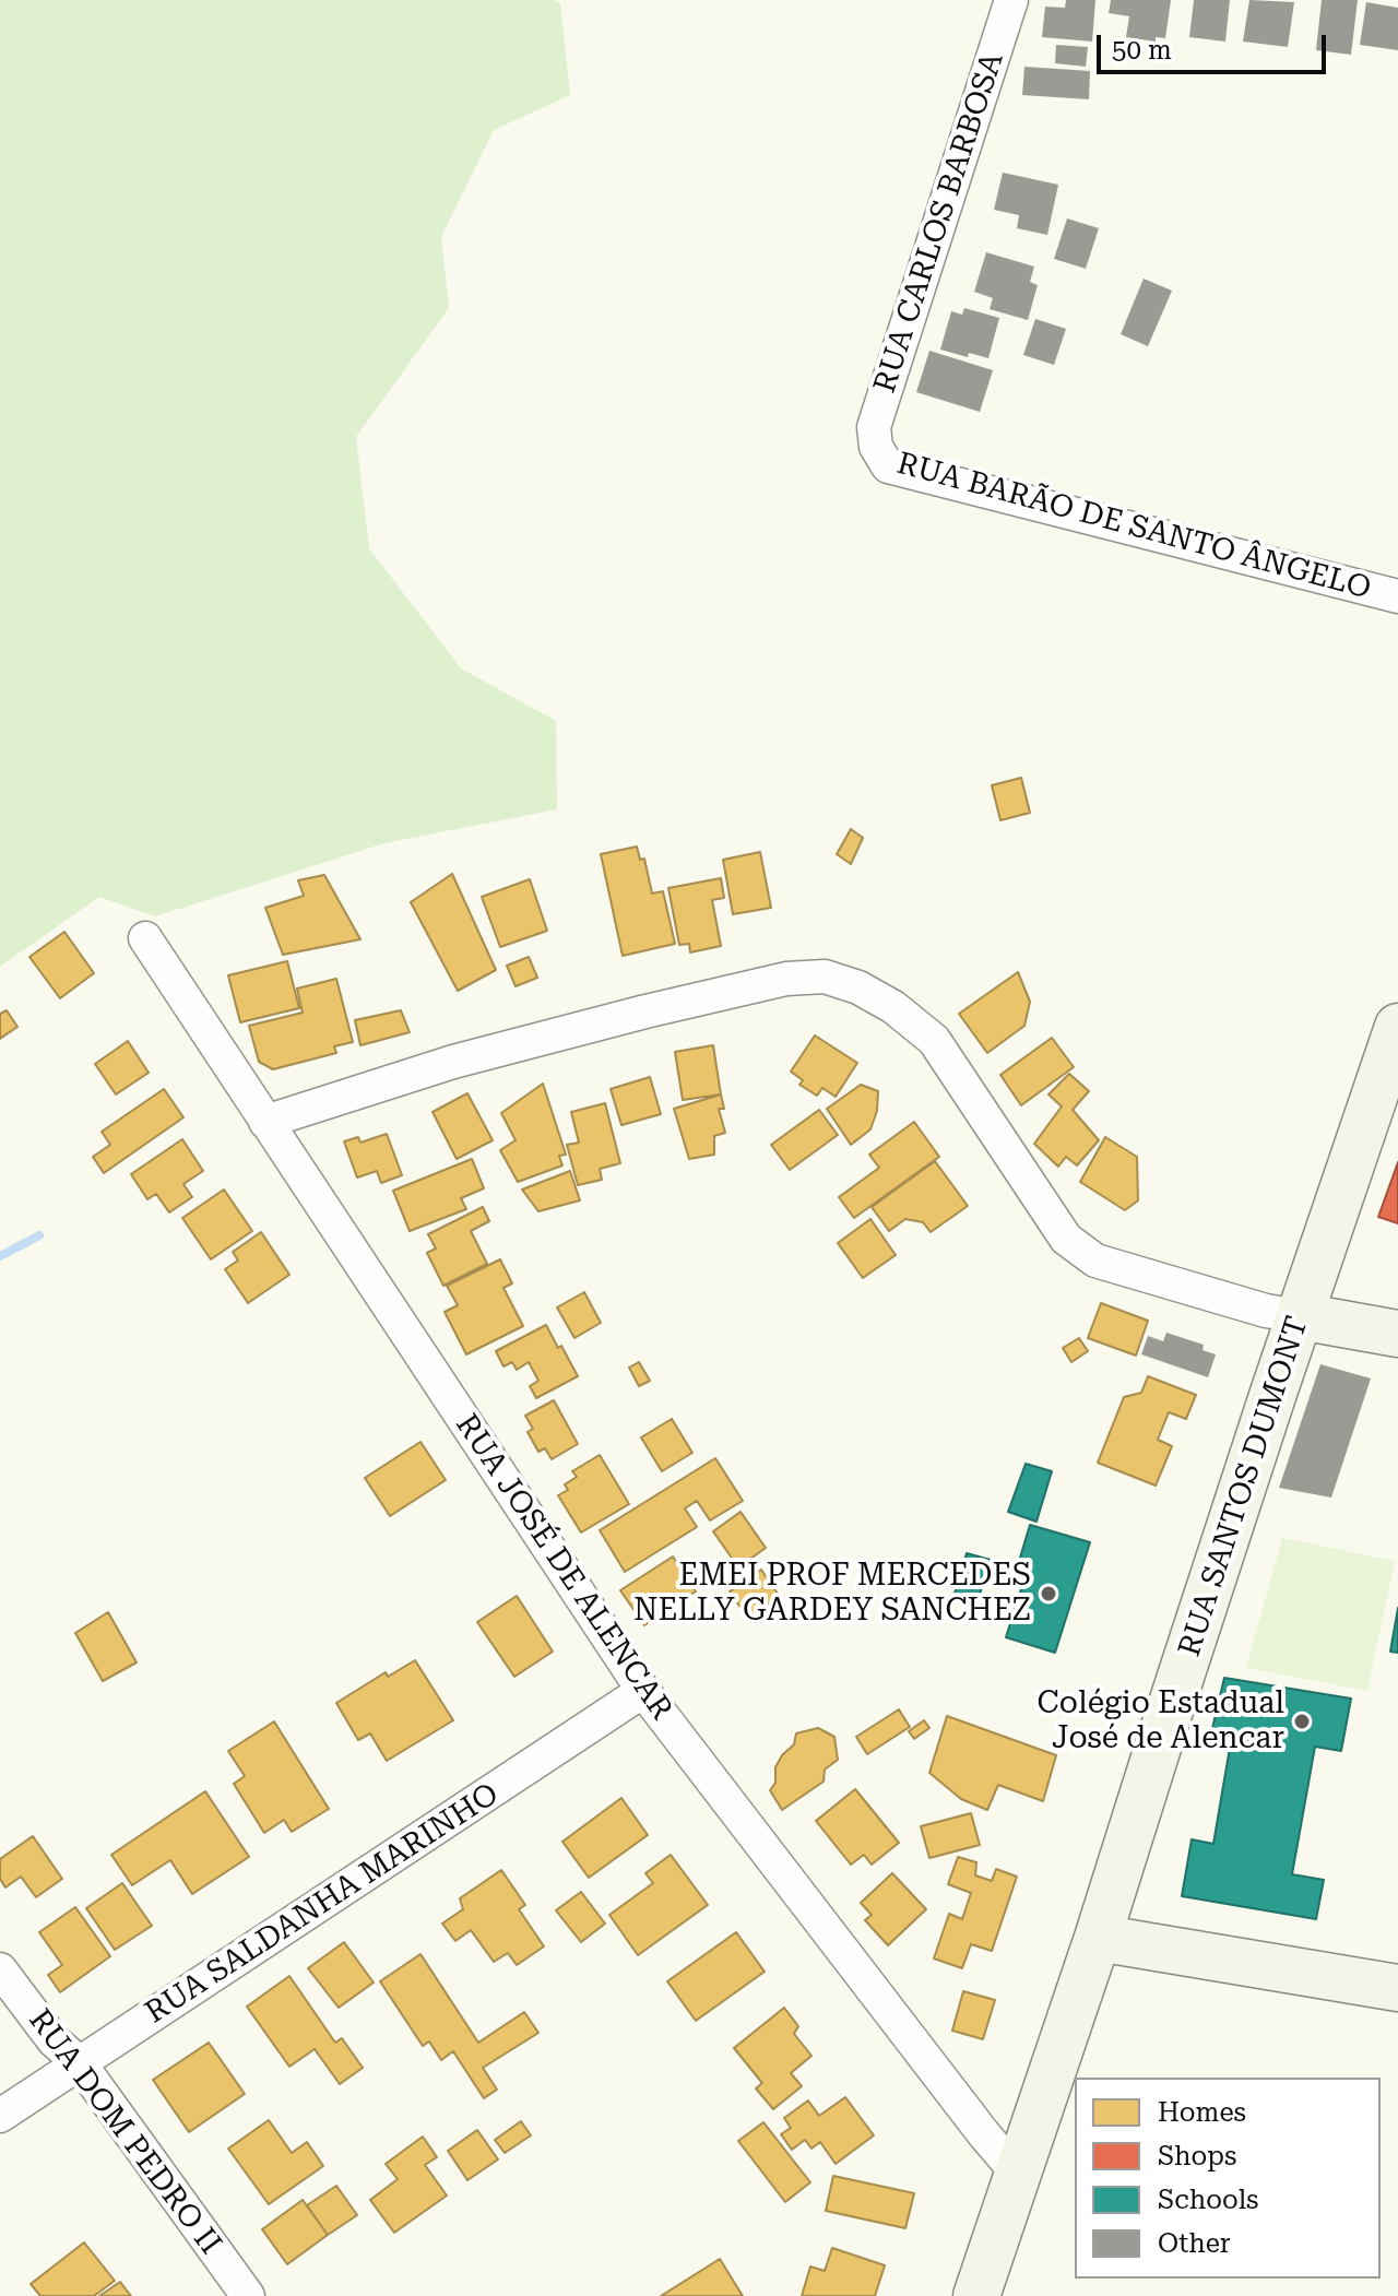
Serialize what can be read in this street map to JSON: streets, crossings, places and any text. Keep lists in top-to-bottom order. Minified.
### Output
{"streets":{"main road":["RUA SANTOS DUMONT"],"street":["RUA CARLOS BARBOSA","RUA BARÃO DE SANTO ÂNGELO","RUA JOSÉ DE ALENCAR","RUA SALDANHA MARINHO","RUA DOM PEDRO II"]},"crossings":[["RUA CARLOS BARBOSA","RUA BARÃO DE SANTO ÂNGELO"],["RUA SANTOS DUMONT","RUA JOSÉ DE ALENCAR"],["RUA JOSÉ DE ALENCAR","RUA SALDANHA MARINHO"],["RUA SALDANHA MARINHO","RUA DOM PEDRO II"]],"places":["EMEI PROF MERCEDES NELLY GARDEY SANCHEZ","Colégio Estadual José de Alencar"],"legend":["Homes","Shops","Schools","Other"],"scale_bar":"50 m"}
